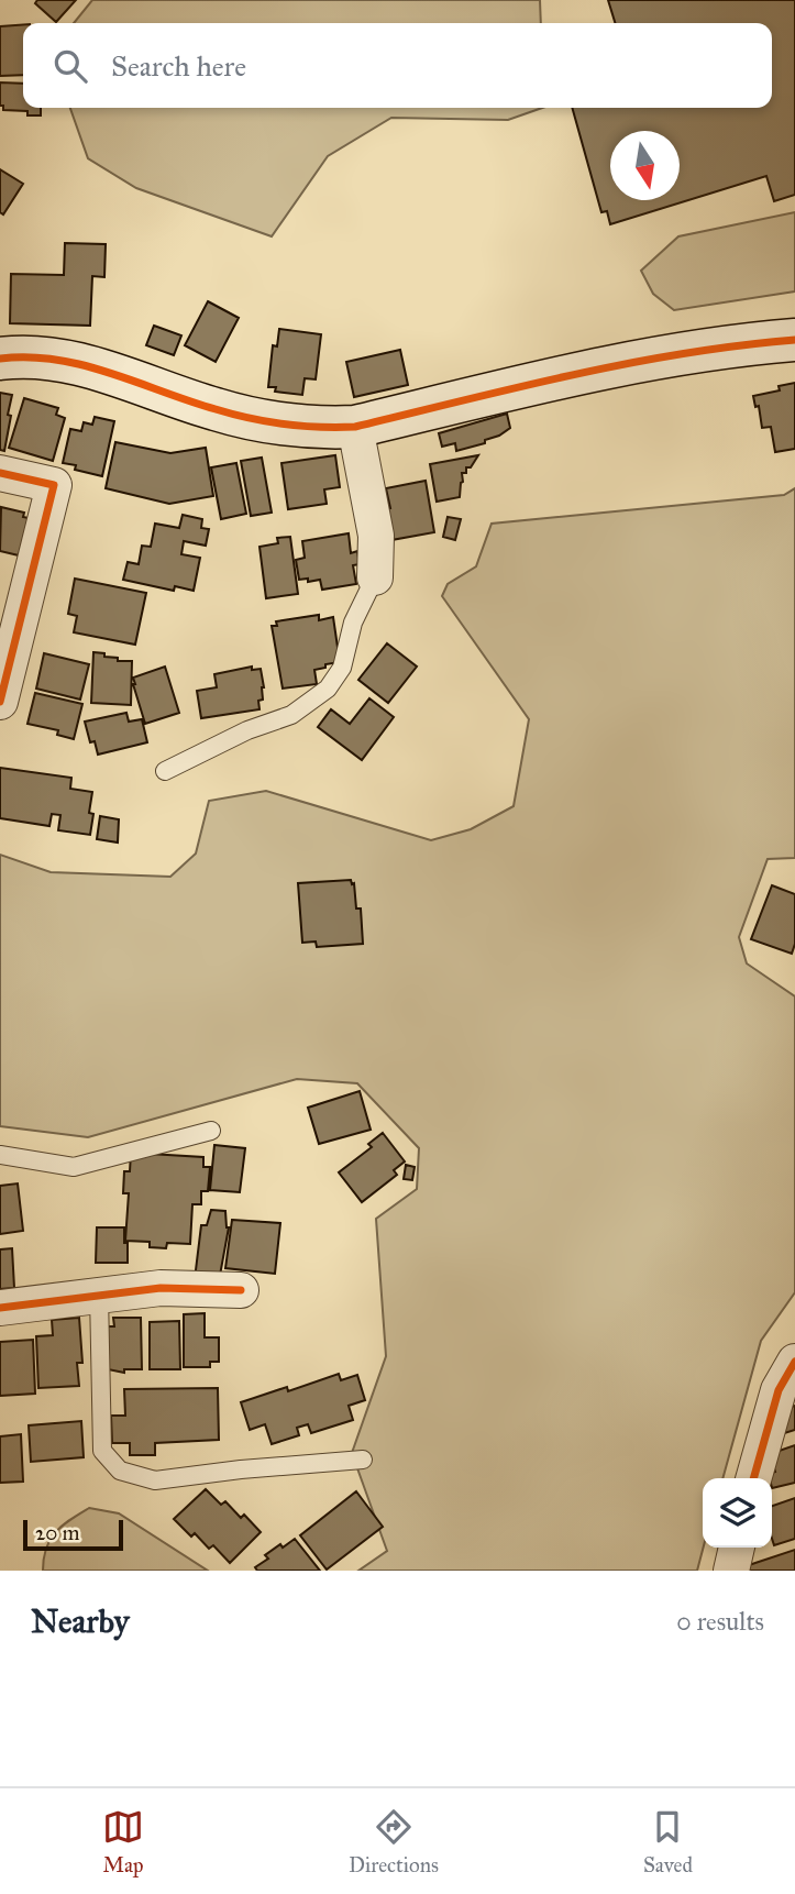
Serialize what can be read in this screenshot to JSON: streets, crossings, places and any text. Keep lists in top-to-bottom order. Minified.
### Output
{"scale_bar":"20 m","north":"bottom","page":{"search":"Search here","scale":"20 m","heading":["Nearby","0 results"],"nav":["Map","Directions","Saved"]}}
